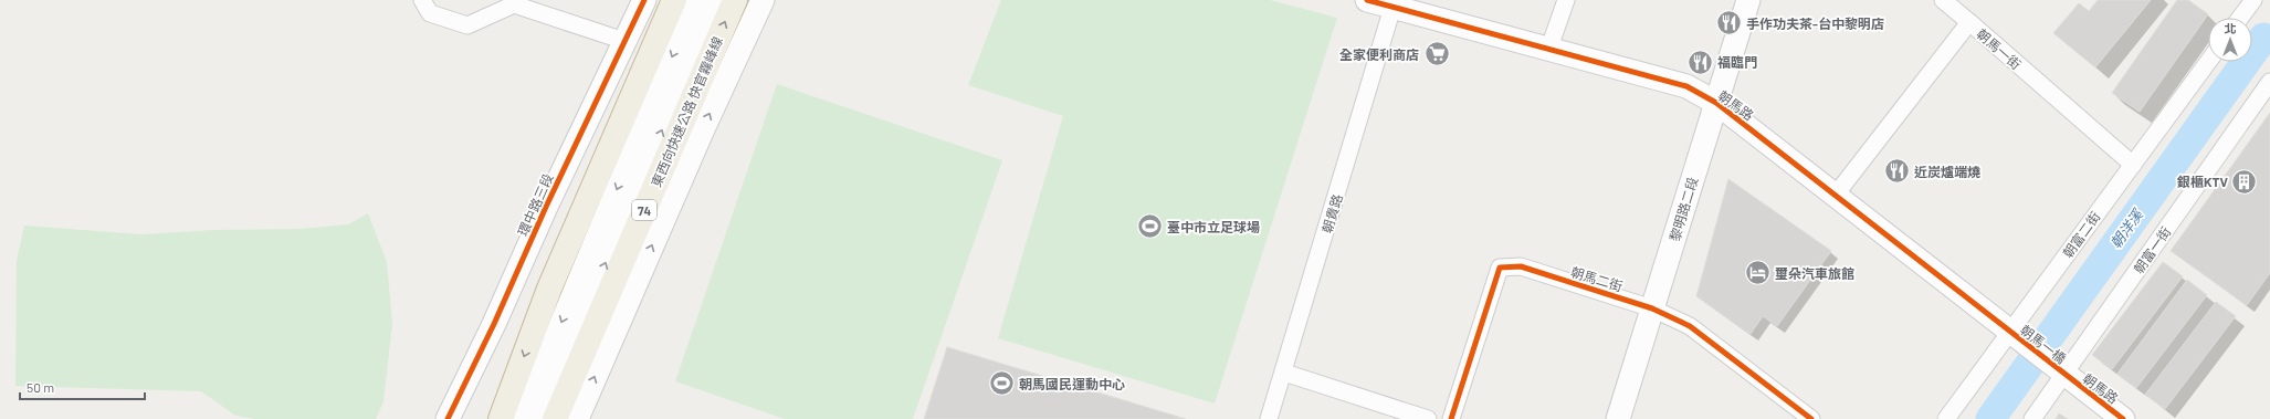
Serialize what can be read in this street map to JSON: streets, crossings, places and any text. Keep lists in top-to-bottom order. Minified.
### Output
{"streets":{"highway":["東西向快速公路 快官霧峰線","74"],"street":["朝馬一街","朝馬路","環中路三段","黎明路二段","朝貴路","朝富二街","朝富一街","朝馬二街","朝馬一橋"]},"crossings":[["朝馬一街","朝馬路"],["朝馬一街","朝富二街"],["朝馬路","黎明路二段"],["朝馬路","朝貴路"],["朝馬路","朝富二街"],["朝馬路","朝富一街"],["朝馬路","朝馬一橋"],["黎明路二段","朝馬二街"],["朝富二街","朝馬一橋"],["朝富一街","朝馬一橋"]],"water":["朝洋溪"],"places":{"restaurant":["手作功夫茶-台中黎明店","福臨門","近炭爐端燒"],"supermarket":["全家便利商店"],"building":["銀櫃KTV"],"sports":["臺中市立足球場","朝馬國民運動中心"],"hotel":["璽朵汽車旅館"]},"scale_bar":"50 m","north":"top"}
